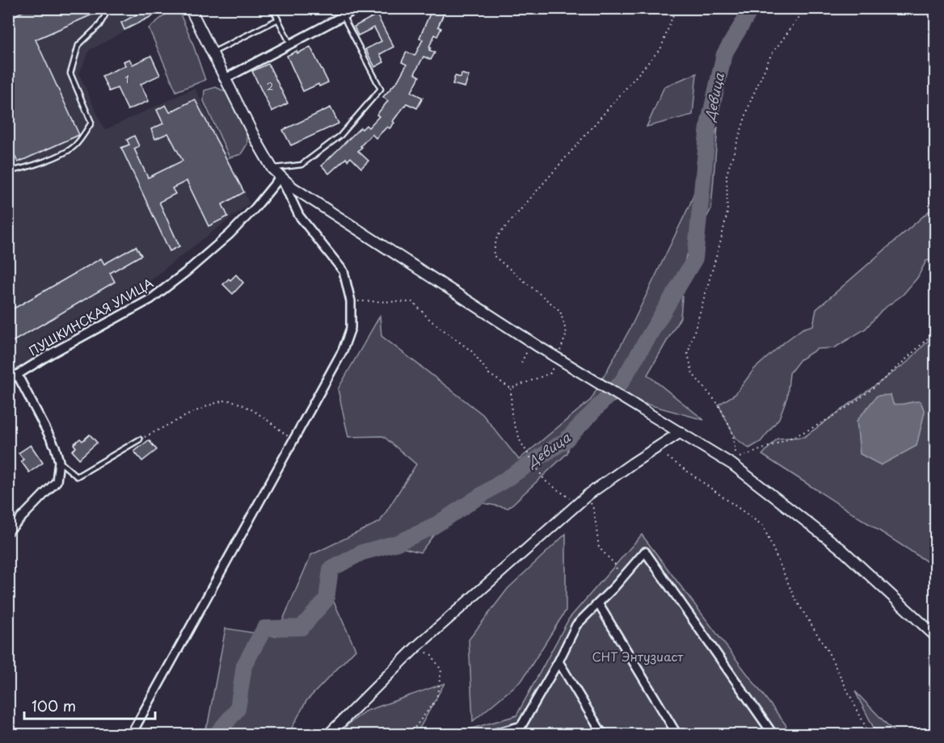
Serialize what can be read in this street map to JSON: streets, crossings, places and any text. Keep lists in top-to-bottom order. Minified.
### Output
{"streets":{"street":["ПУШКИНСКАЯ УЛИЦА"]},"water":["Девица"],"parks":["СНТ Энтузиаст"],"house_numbers":["1","2"],"scale_bar":"100 m"}
